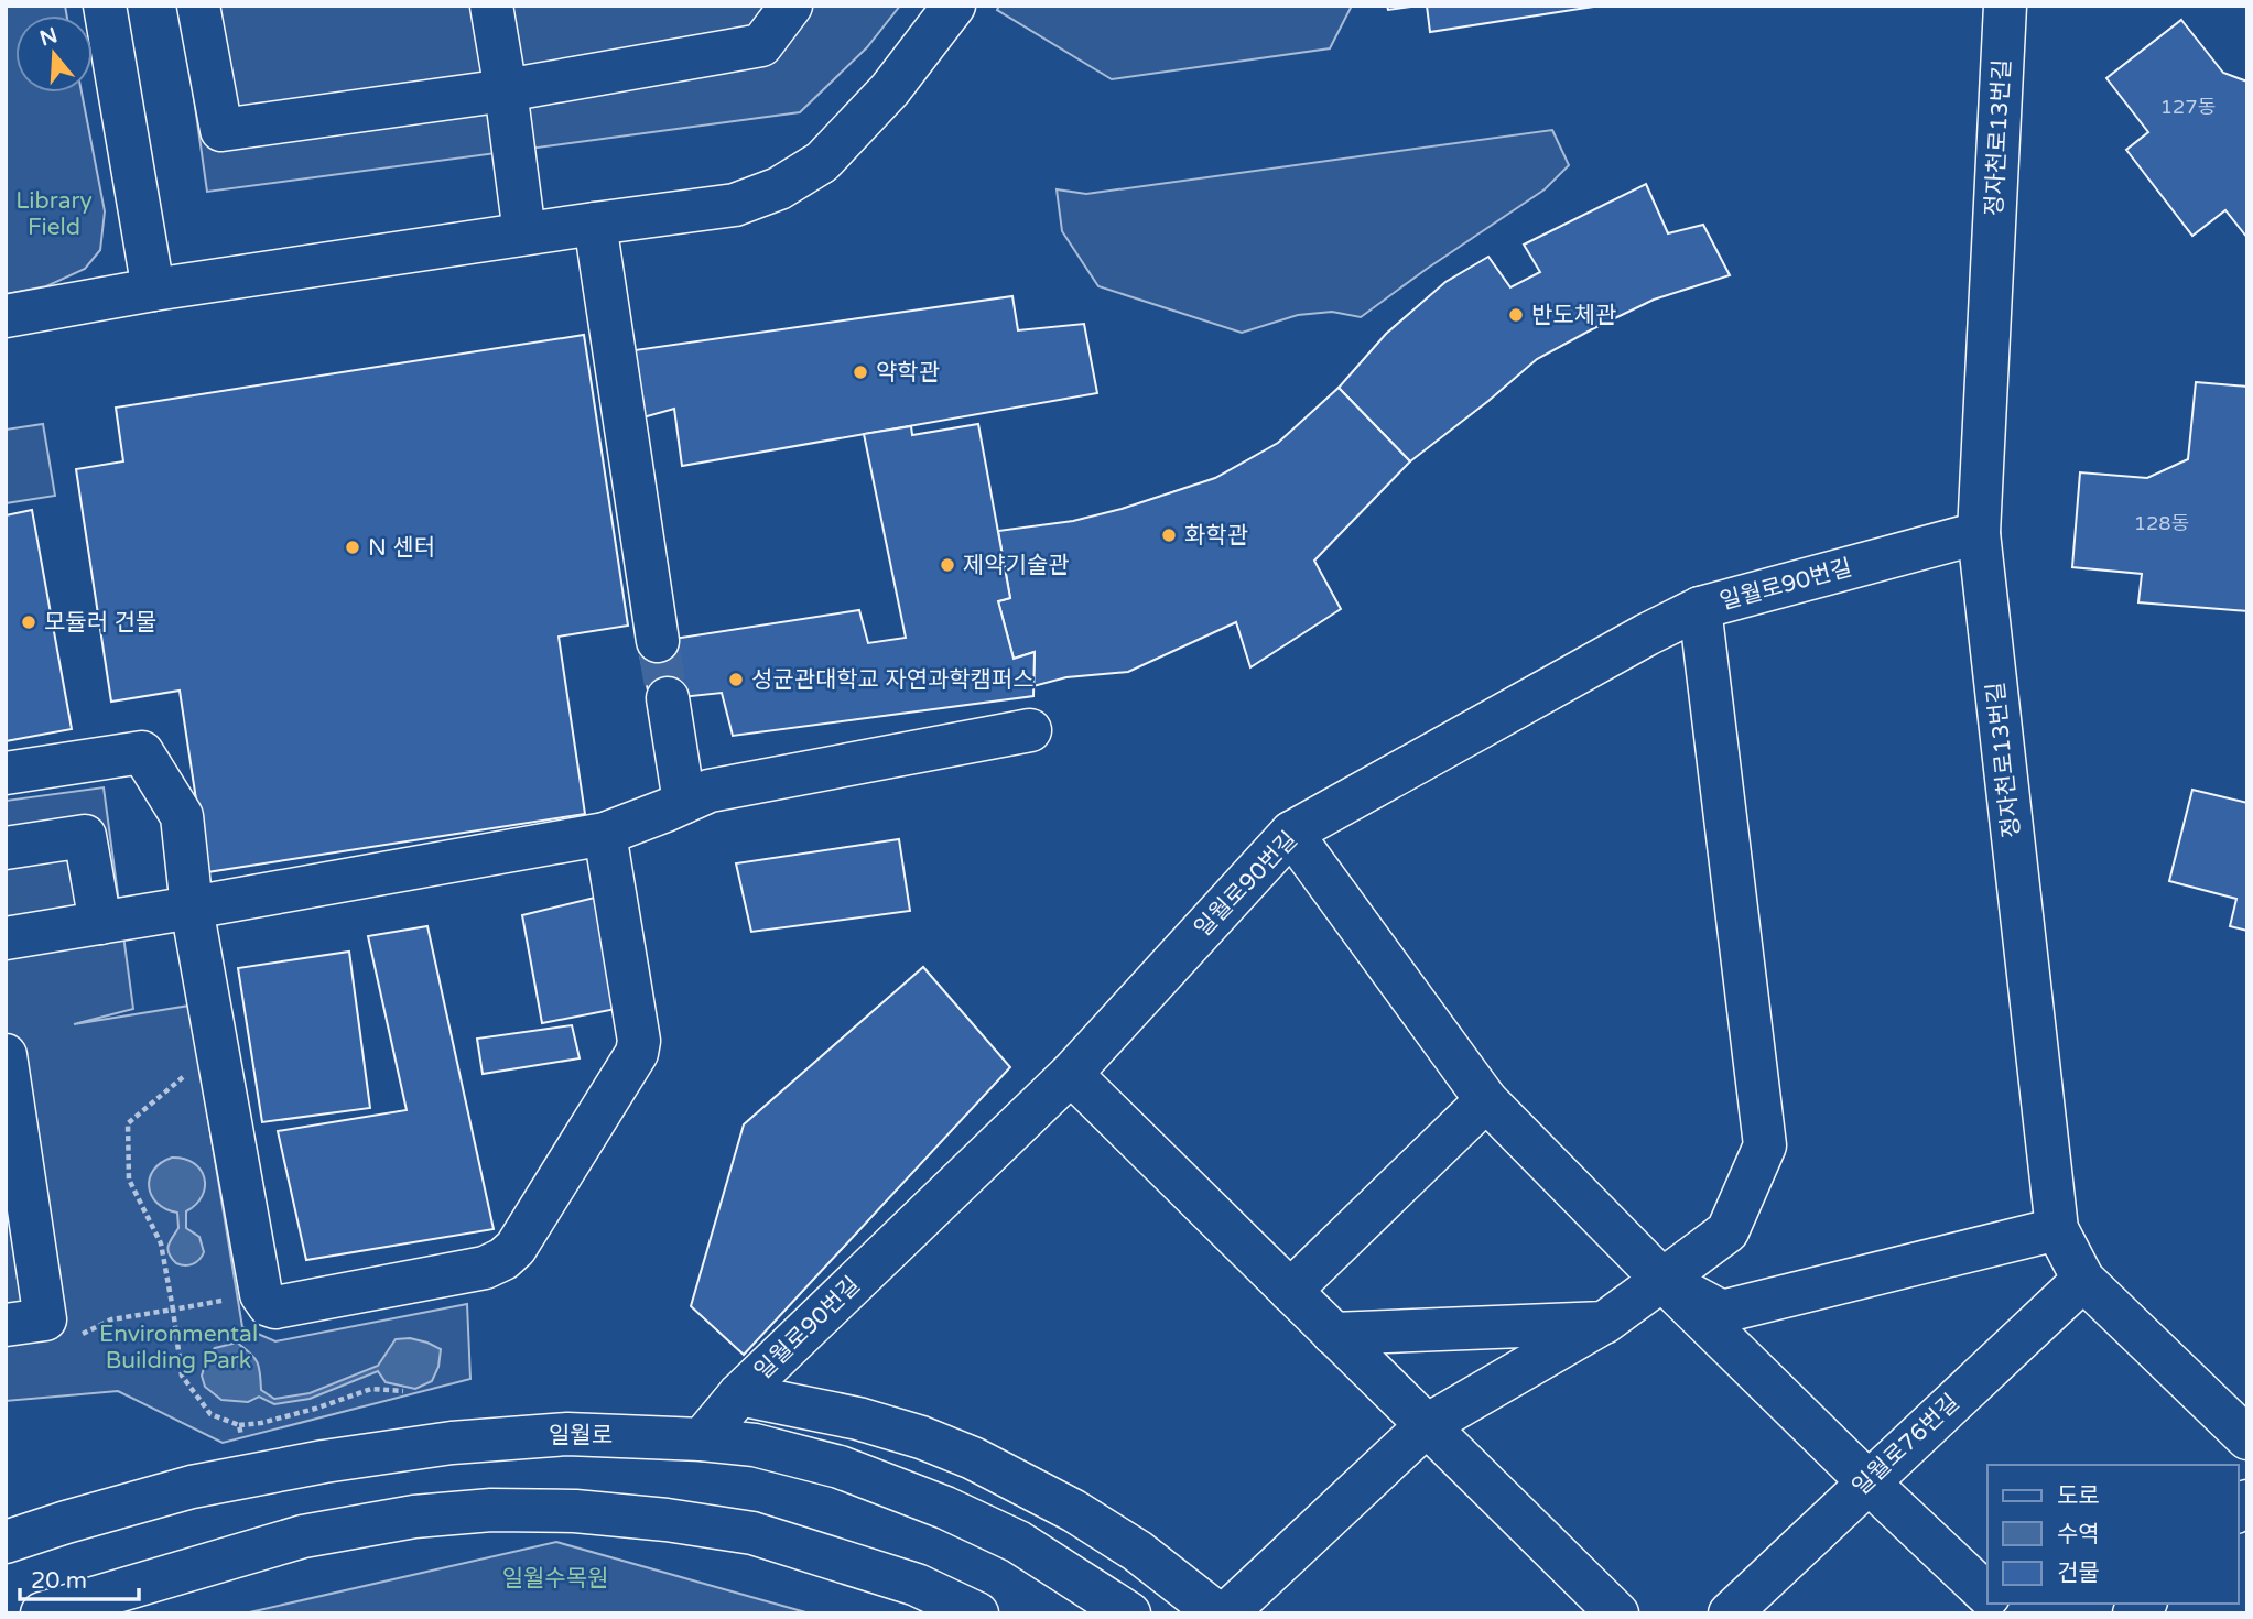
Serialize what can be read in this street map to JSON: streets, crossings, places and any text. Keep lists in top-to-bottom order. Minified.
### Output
{"streets":{"street":["정자천로13번길","일월로90번길","일월로","일월로76번길"]},"crossings":[["정자천로13번길","일월로90번길"],["정자천로13번길","일월로76번길"],["일월로90번길","일월로"]],"parks":["Library Field","Environmental Building Park","일월수목원"],"places":["반도체관","약학관","화학관","N 센터","제약기술관","모듈러 건물","성균관대학교 자연과학캠퍼스"],"house_numbers":["127동","128동"],"legend":["도로","수역","건물"],"scale_bar":"20 m","north":"top"}
